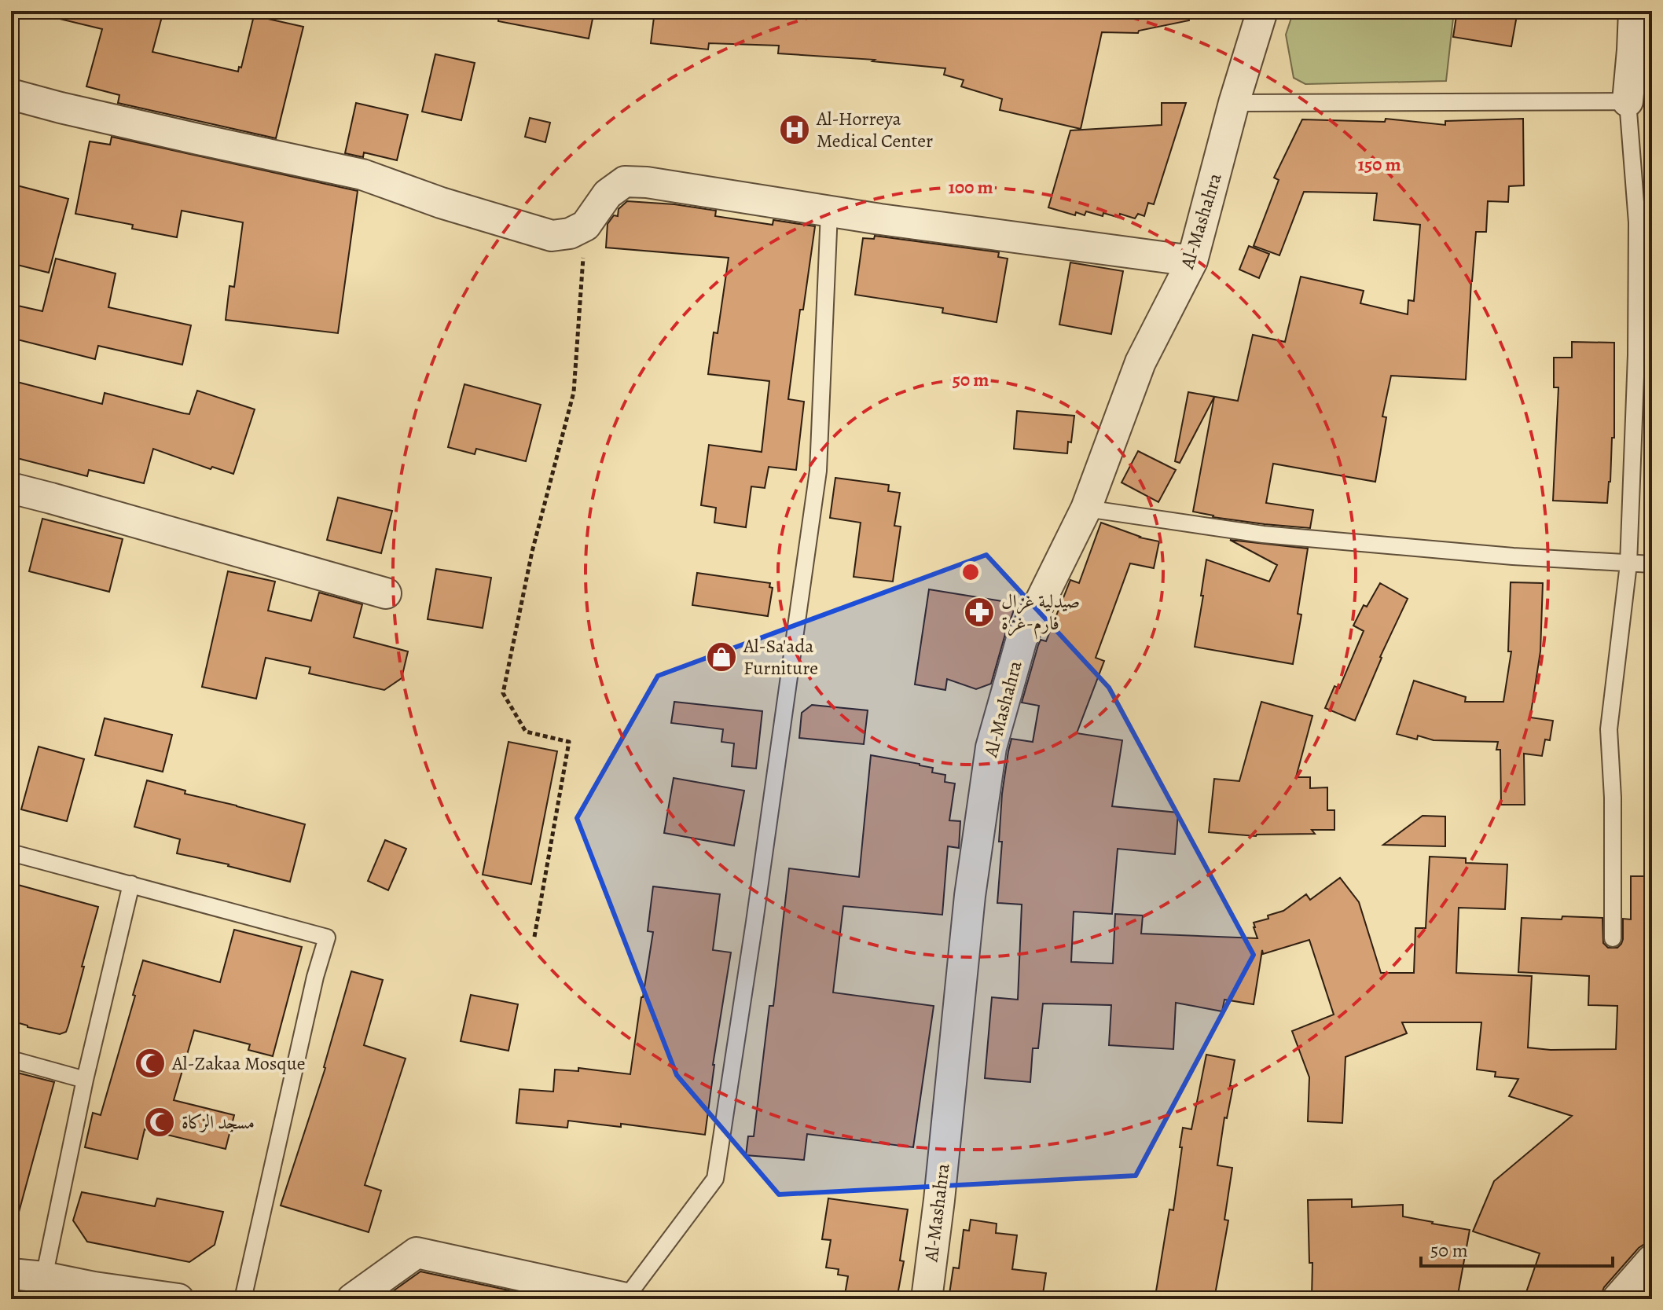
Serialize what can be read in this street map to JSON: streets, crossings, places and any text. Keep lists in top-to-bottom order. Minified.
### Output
{"streets":{"street":["Al-Mashahra"]},"places":{"hospital":["Al-Horreya Medical Center"],"pharmacy":["صيدلية غزال فارم-غزة"],"shop":["Al-Sa'ada Furniture"],"mosque":["Al-Zakaa Mosque","مسجد الزكاة"]},"scale_bar":"50 m","rings":["150 m","100 m","50 m"]}
